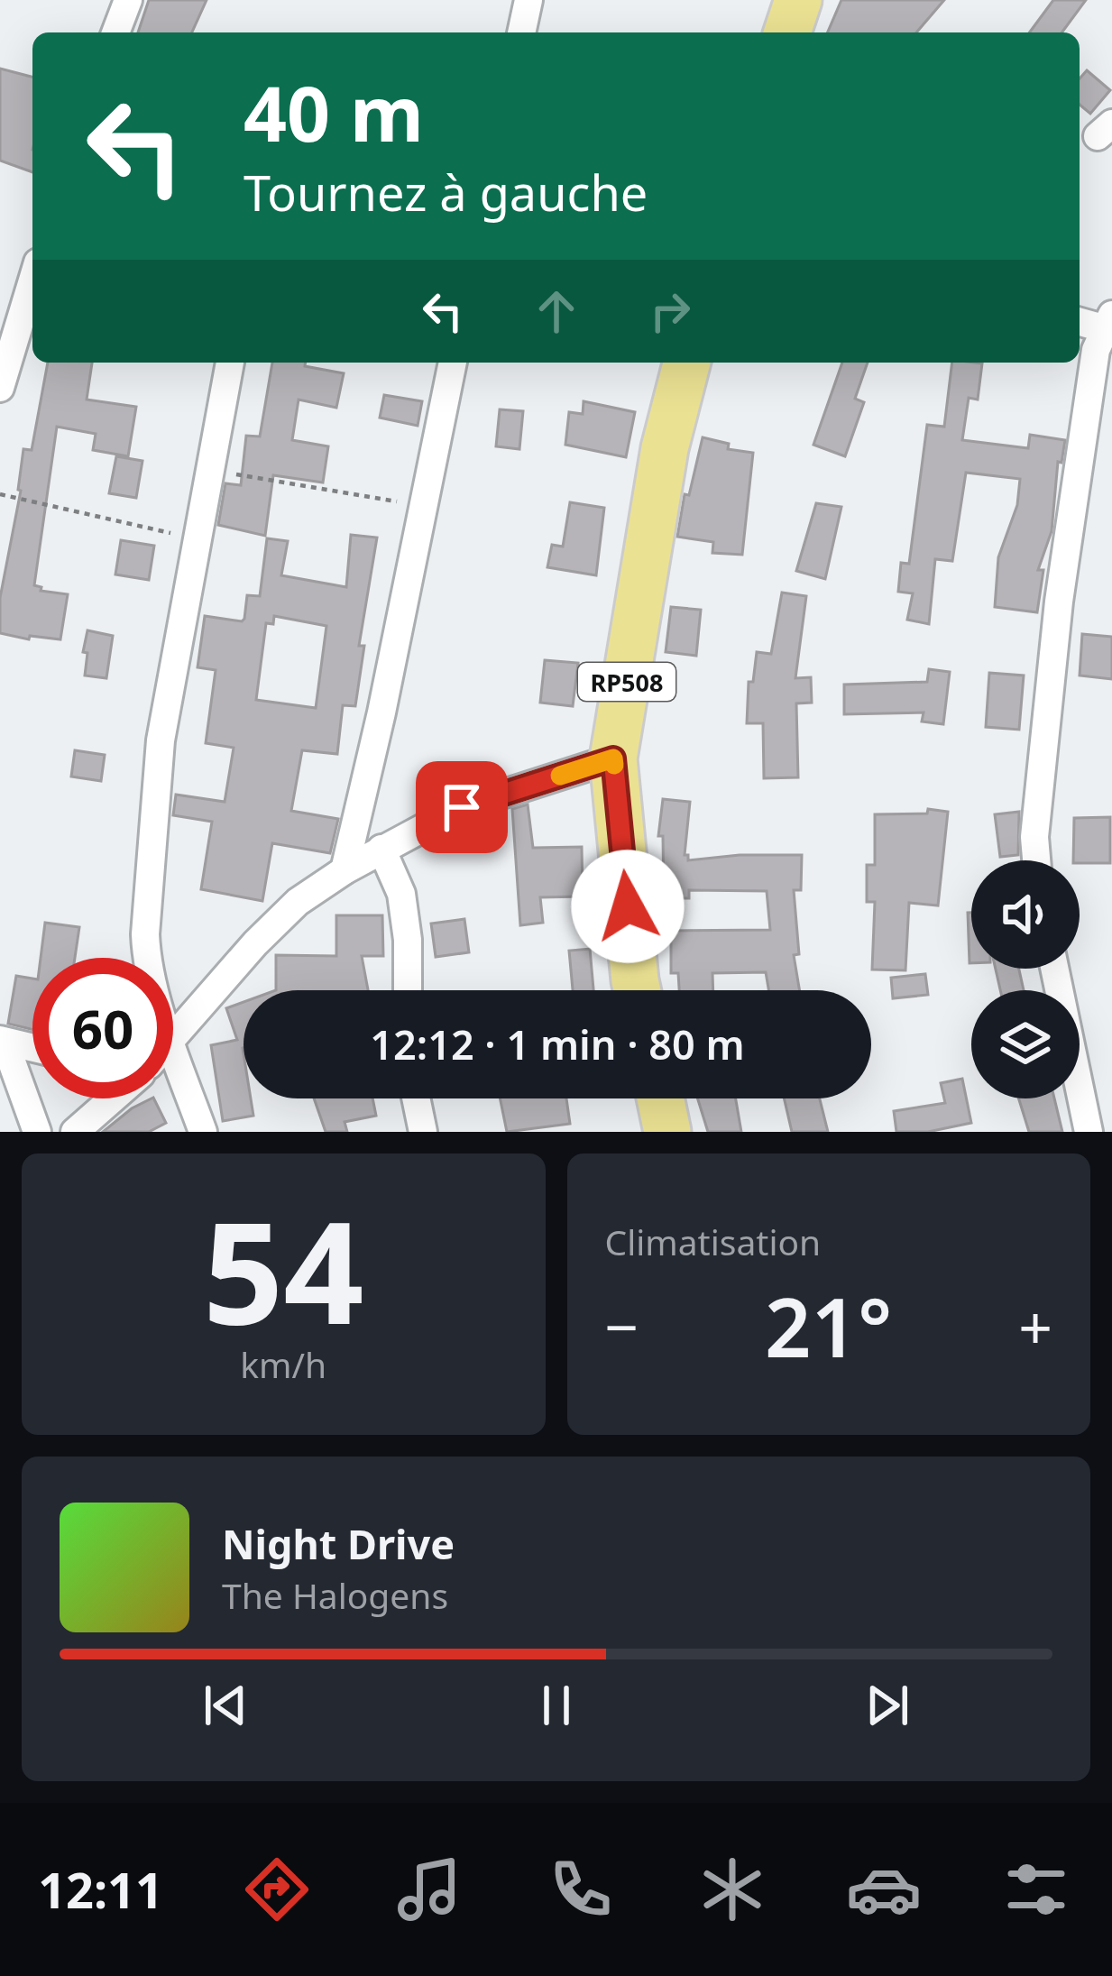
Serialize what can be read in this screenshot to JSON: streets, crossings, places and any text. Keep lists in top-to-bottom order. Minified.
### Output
{"streets":{"main road":["RP508"]},"page":{"turn":["40 m","Tournez à gauche"],"limit":"60","trip":"12:12 · 1 min · 80 m","tile":[["54","km/h"],"Climatisation"],"heat":["−","21°","+"],"song":["Night Drive","The Halogens"],"tabs":"12:11"}}
